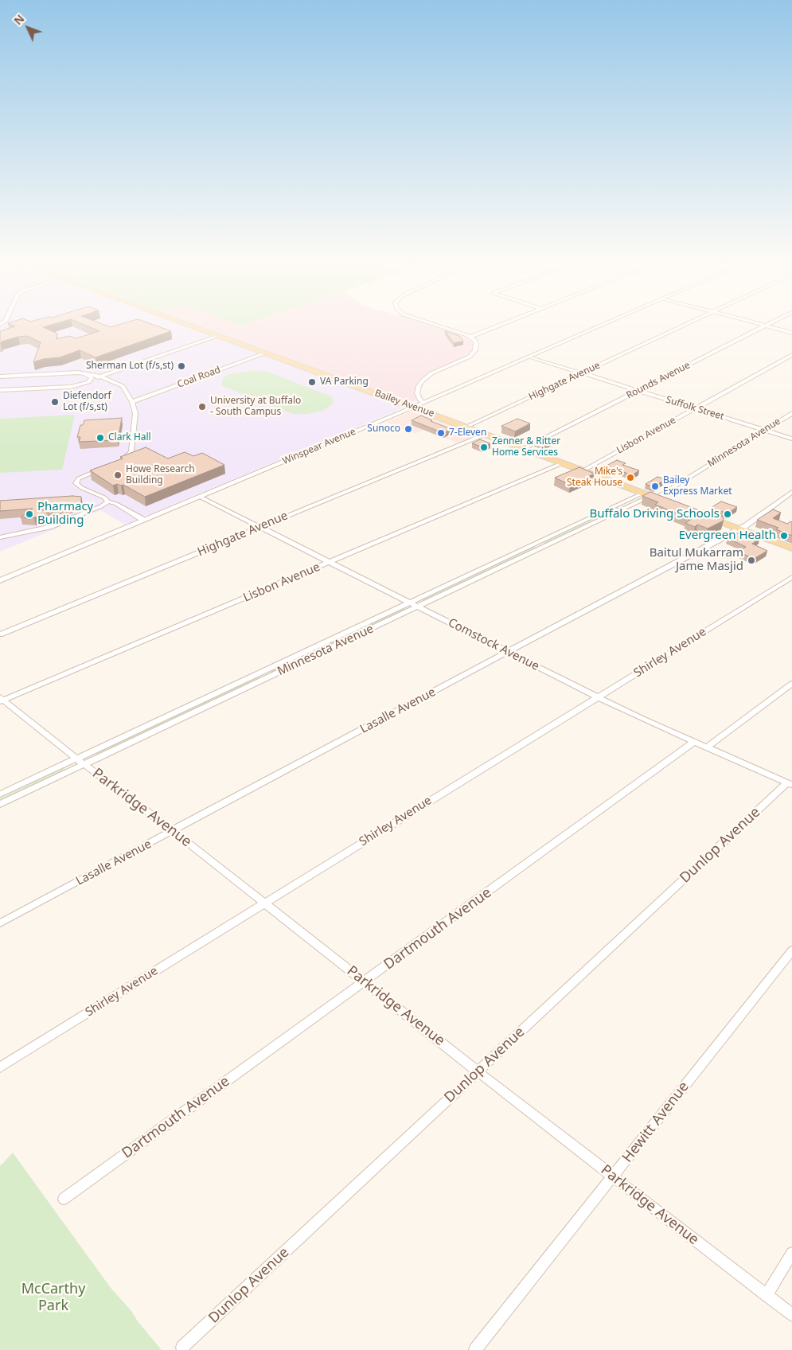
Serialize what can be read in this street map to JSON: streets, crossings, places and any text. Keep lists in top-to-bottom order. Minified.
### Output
{"streets":{"main road":["Bailey Avenue"],"street":["Coal Road","Rounds Avenue","Highgate Avenue","Suffolk Street","Lisbon Avenue","Minnesota Avenue","Winspear Avenue","Comstock Avenue","Shirley Avenue","Lasalle Avenue","Parkridge Avenue","Dunlop Avenue","Dartmouth Avenue","Hewitt Avenue"]},"crossings":[["Coal Road","Bailey Avenue"],["Rounds Avenue","Bailey Avenue"],["Rounds Avenue","Suffolk Street"],["Highgate Avenue","Bailey Avenue"],["Highgate Avenue","Suffolk Street"],["Highgate Avenue","Comstock Avenue"],["Bailey Avenue","Lisbon Avenue"],["Bailey Avenue","Minnesota Avenue"],["Bailey Avenue","Winspear Avenue"],["Suffolk Street","Lisbon Avenue"],["Suffolk Street","Minnesota Avenue"],["Suffolk Street","Winspear Avenue"],["Lisbon Avenue","Comstock Avenue"],["Lisbon Avenue","Parkridge Avenue"],["Minnesota Avenue","Comstock Avenue"],["Minnesota Avenue","Parkridge Avenue"],["Winspear Avenue","Comstock Avenue"],["Comstock Avenue","Shirley Avenue"],["Comstock Avenue","Lasalle Avenue"],["Comstock Avenue","Dunlop Avenue"],["Comstock Avenue","Dartmouth Avenue"],["Shirley Avenue","Parkridge Avenue"],["Lasalle Avenue","Parkridge Avenue"],["Parkridge Avenue","Dunlop Avenue"],["Parkridge Avenue","Dartmouth Avenue"],["Parkridge Avenue","Hewitt Avenue"]],"parks":["McCarthy Park"],"places":["Sherman Lot (f/s,st)","VA Parking","Diefendorf Lot (f/s,st)","University at Buffalo - South Campus","Sunoco","7-Eleven","Clark Hall","Zenner & Ritter Home Services","Howe Research Building","Mike's Steak House","Bailey Express Market","Pharmacy Building","Buffalo Driving Schools","Evergreen Health","Baitul Mukarram Jame Masjid"],"north":"top left"}
